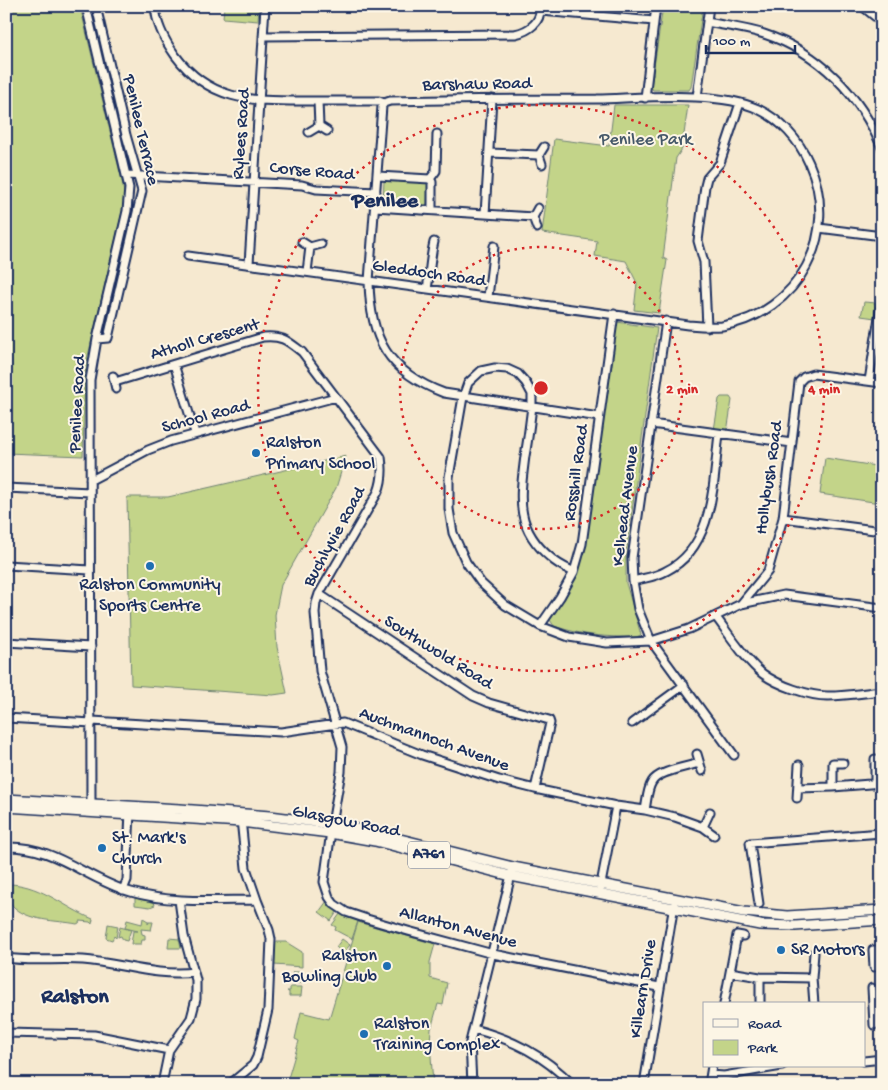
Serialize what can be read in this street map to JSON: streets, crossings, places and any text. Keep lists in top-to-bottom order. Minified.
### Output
{"streets":{"main road":["Glasgow Road","A761"],"street":["Barshaw Road","Penilee Terrace","Rylees Road","Corse Road","Gleddoch Road","Atholl Crescent","Penilee Road","School Road","Rosshill Road","Hollybush Road","Kelhead Avenue","Buchlyvie Road","Southwold Road","Auchmannoch Avenue","Allanton Avenue","Killearn Drive"]},"crossings":[["Barshaw Road","Rylees Road"],["Barshaw Road","Gleddoch Road"],["Penilee Terrace","Corse Road"],["Penilee Terrace","Penilee Road"],["Rylees Road","Corse Road"],["Rylees Road","Gleddoch Road"],["Corse Road","Penilee Road"],["Gleddoch Road","Rosshill Road"],["Gleddoch Road","Kelhead Avenue"],["Atholl Crescent","School Road"],["Atholl Crescent","Buchlyvie Road"],["Penilee Road","School Road"],["Penilee Road","Auchmannoch Avenue"],["Penilee Road","Glasgow Road"],["School Road","Buchlyvie Road"],["Rosshill Road","Hollybush Road"],["Hollybush Road","Kelhead Avenue"],["Buchlyvie Road","Southwold Road"],["Buchlyvie Road","Auchmannoch Avenue"],["Buchlyvie Road","Glasgow Road"],["Buchlyvie Road","Allanton Avenue"],["Southwold Road","Auchmannoch Avenue"],["Glasgow Road","A761"],["Glasgow Road","Allanton Avenue"],["Glasgow Road","Killearn Drive"],["Allanton Avenue","Killearn Drive"]],"districts":["Penilee","Ralston"],"parks":["Penilee Park"],"places":["Ralston Primary School","Ralston Community Sports Centre","St. Mark's Church","SR Motors","Ralston Bowling Club","Ralston Training Complex"],"legend":["Road","Park"],"scale_bar":"100 m","rings":["2 min","4 min"]}
